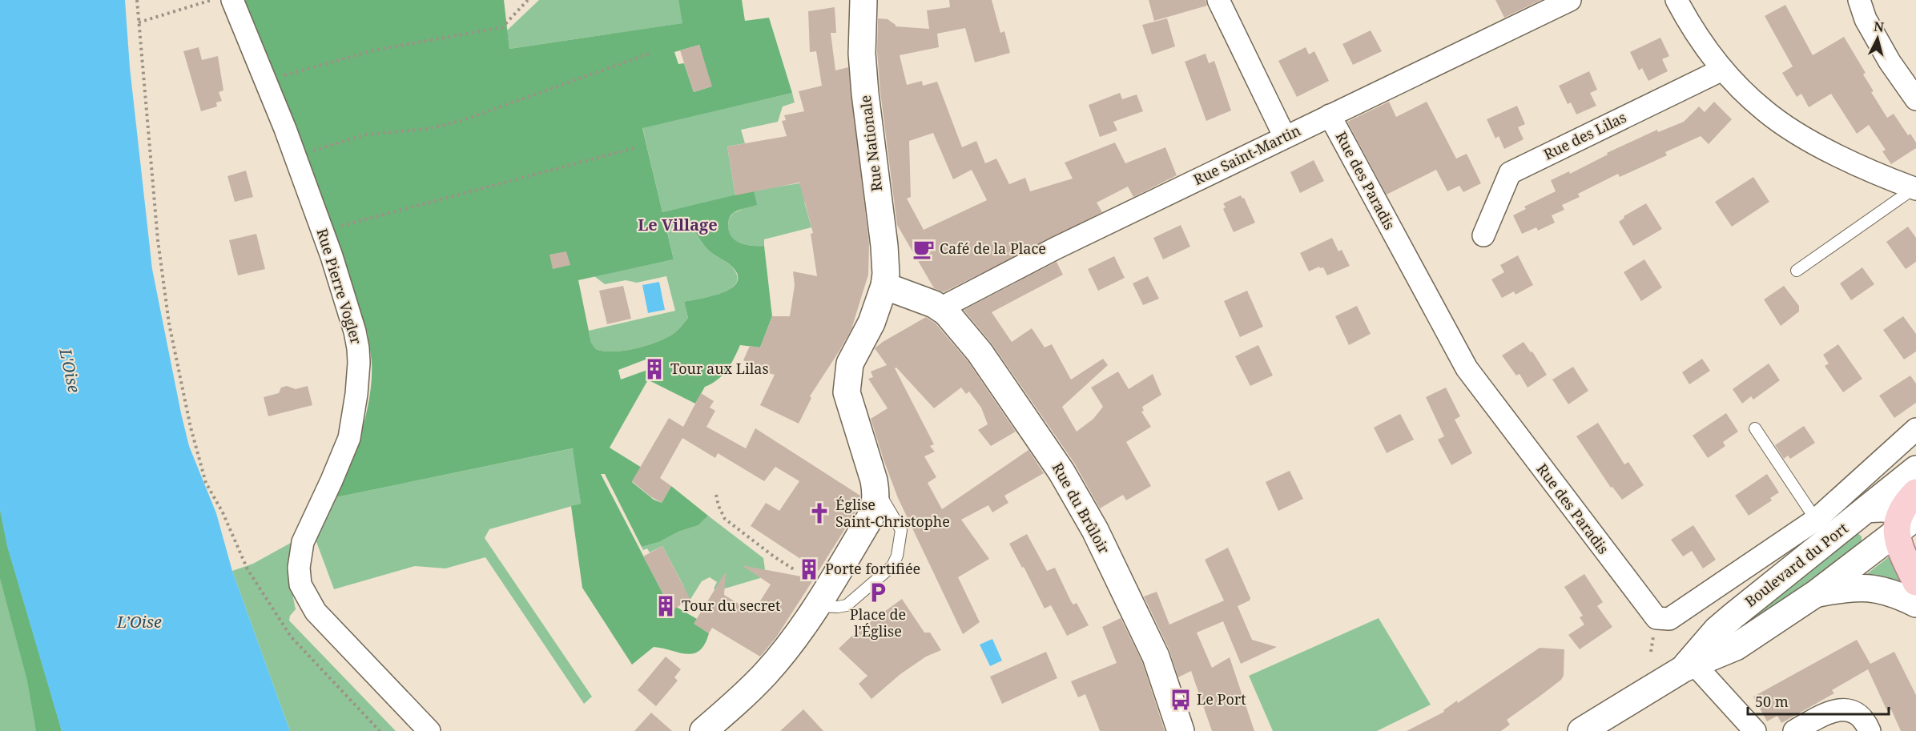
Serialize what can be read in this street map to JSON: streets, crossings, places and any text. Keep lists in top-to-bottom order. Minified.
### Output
{"streets":{"street":["Rue des Lilas","Rue Nationale","Rue Saint-Martin","Rue des Paradis","Rue Pierre Vogler","Rue du Brûloir","Boulevard du Port"]},"crossings":[["Rue Saint-Martin","Rue des Paradis"],["Rue Saint-Martin","Rue du Brûloir"]],"districts":["Le Village"],"water":["L'Oise","L’Oise"],"places":{"cafe":["Café de la Place"],"building":["Tour aux Lilas","Porte fortifiée","Tour du secret"],"church":["Église Saint-Christophe"],"parking":["Place de l'Église"],"bus stop":["Le Port"]},"scale_bar":"50 m","north":"top"}
